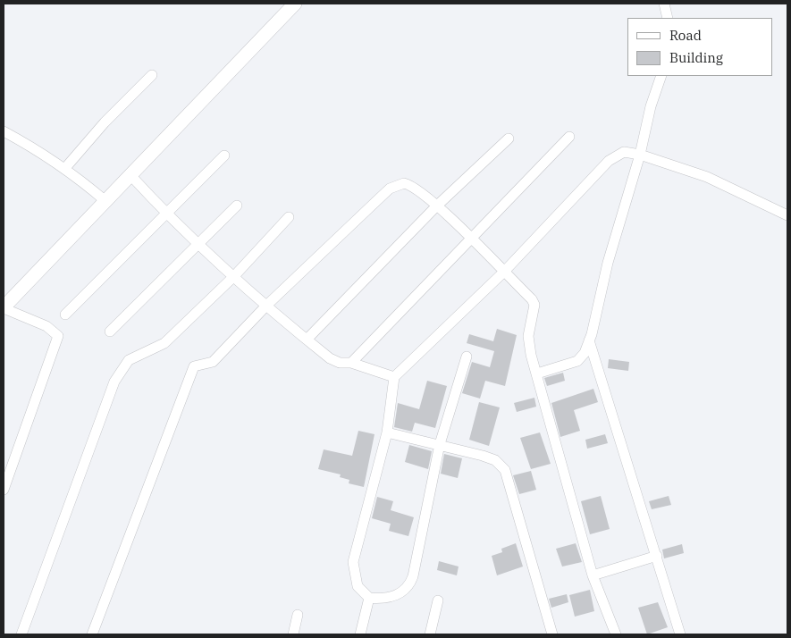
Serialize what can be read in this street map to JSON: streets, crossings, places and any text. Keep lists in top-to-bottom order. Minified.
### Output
{"legend":["Road","Building"]}
